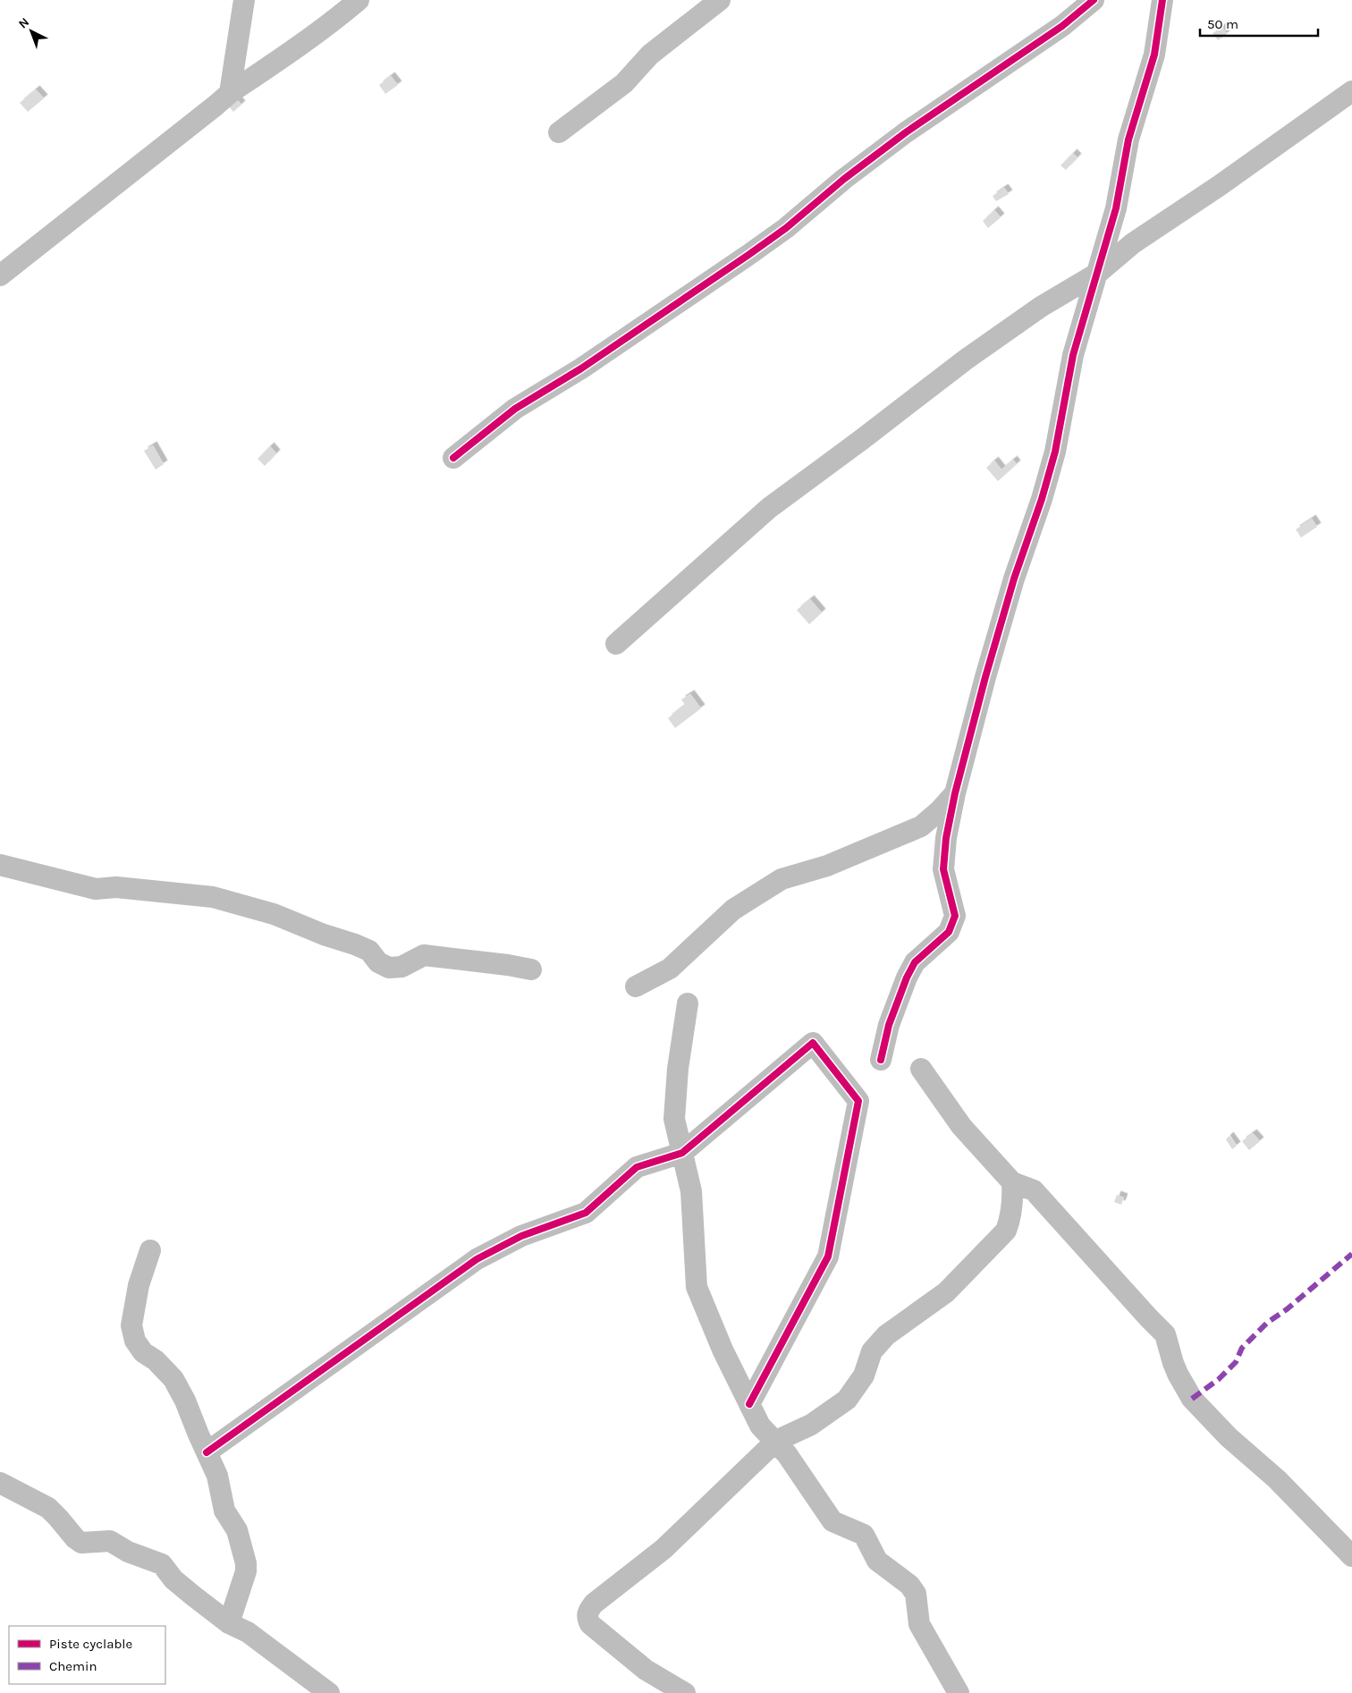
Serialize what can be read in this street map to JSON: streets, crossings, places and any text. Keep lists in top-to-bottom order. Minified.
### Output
{"legend":["Piste cyclable","Chemin"],"scale_bar":"50 m","north":"top left"}
